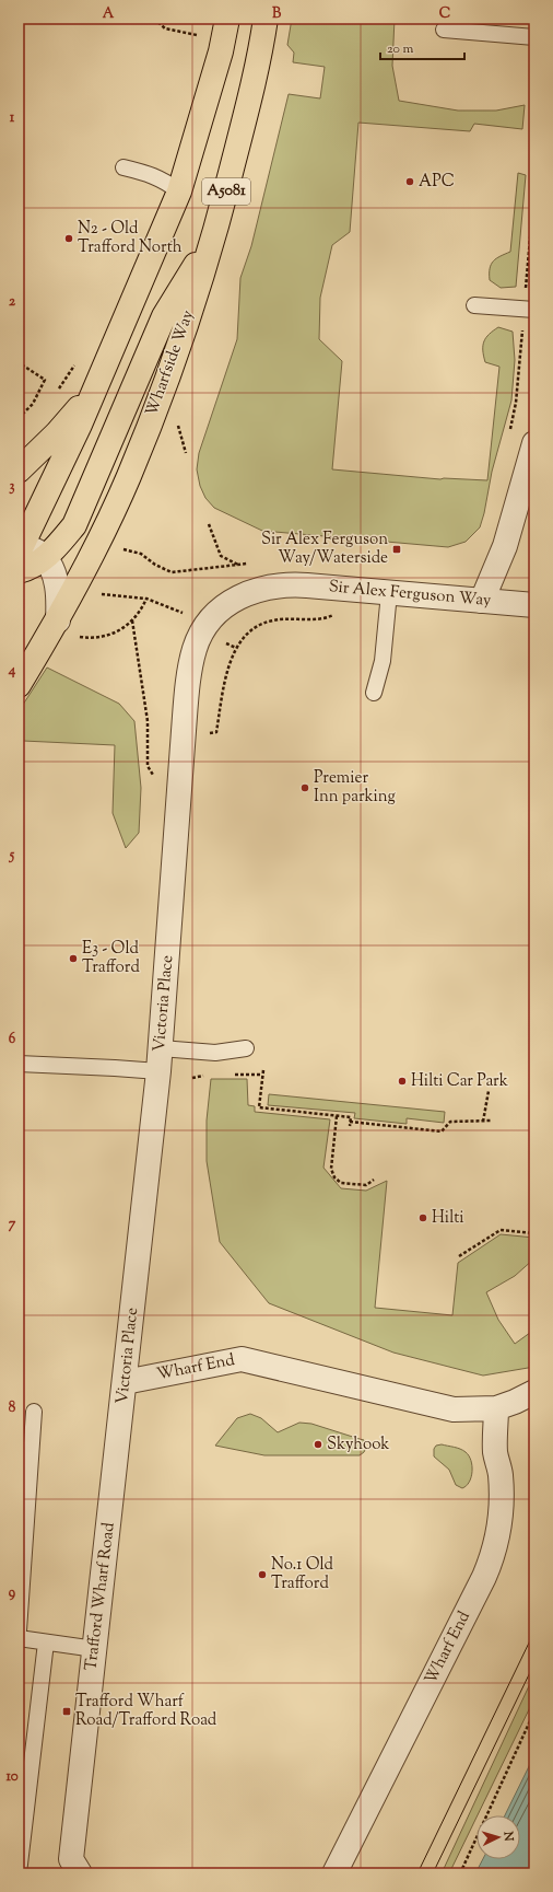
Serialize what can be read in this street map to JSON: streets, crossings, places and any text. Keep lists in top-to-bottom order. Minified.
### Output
{"streets":{"highway":["A5081","Wharfside Way"],"street":["Sir Alex Ferguson Way","Victoria Place","Wharf End","Trafford Wharf Road"]},"crossings":[["Sir Alex Ferguson Way","Victoria Place"],["Victoria Place","Wharf End"],["Victoria Place","Trafford Wharf Road"]],"places":{"other":["APC","N2 - Old Trafford North","Premier Inn parking","E3 - Old Trafford","Hilti Car Park","Hilti","Skyhook","No.1 Old Trafford"],"transit":["Sir Alex Ferguson Way/Waterside","Trafford Wharf Road/Trafford Road"]},"scale_bar":"20 m","north":"right","grid":{"columns":["A","B","C"],"rows":["1","2","3","4","5","6","7","8","9","10"]}}
